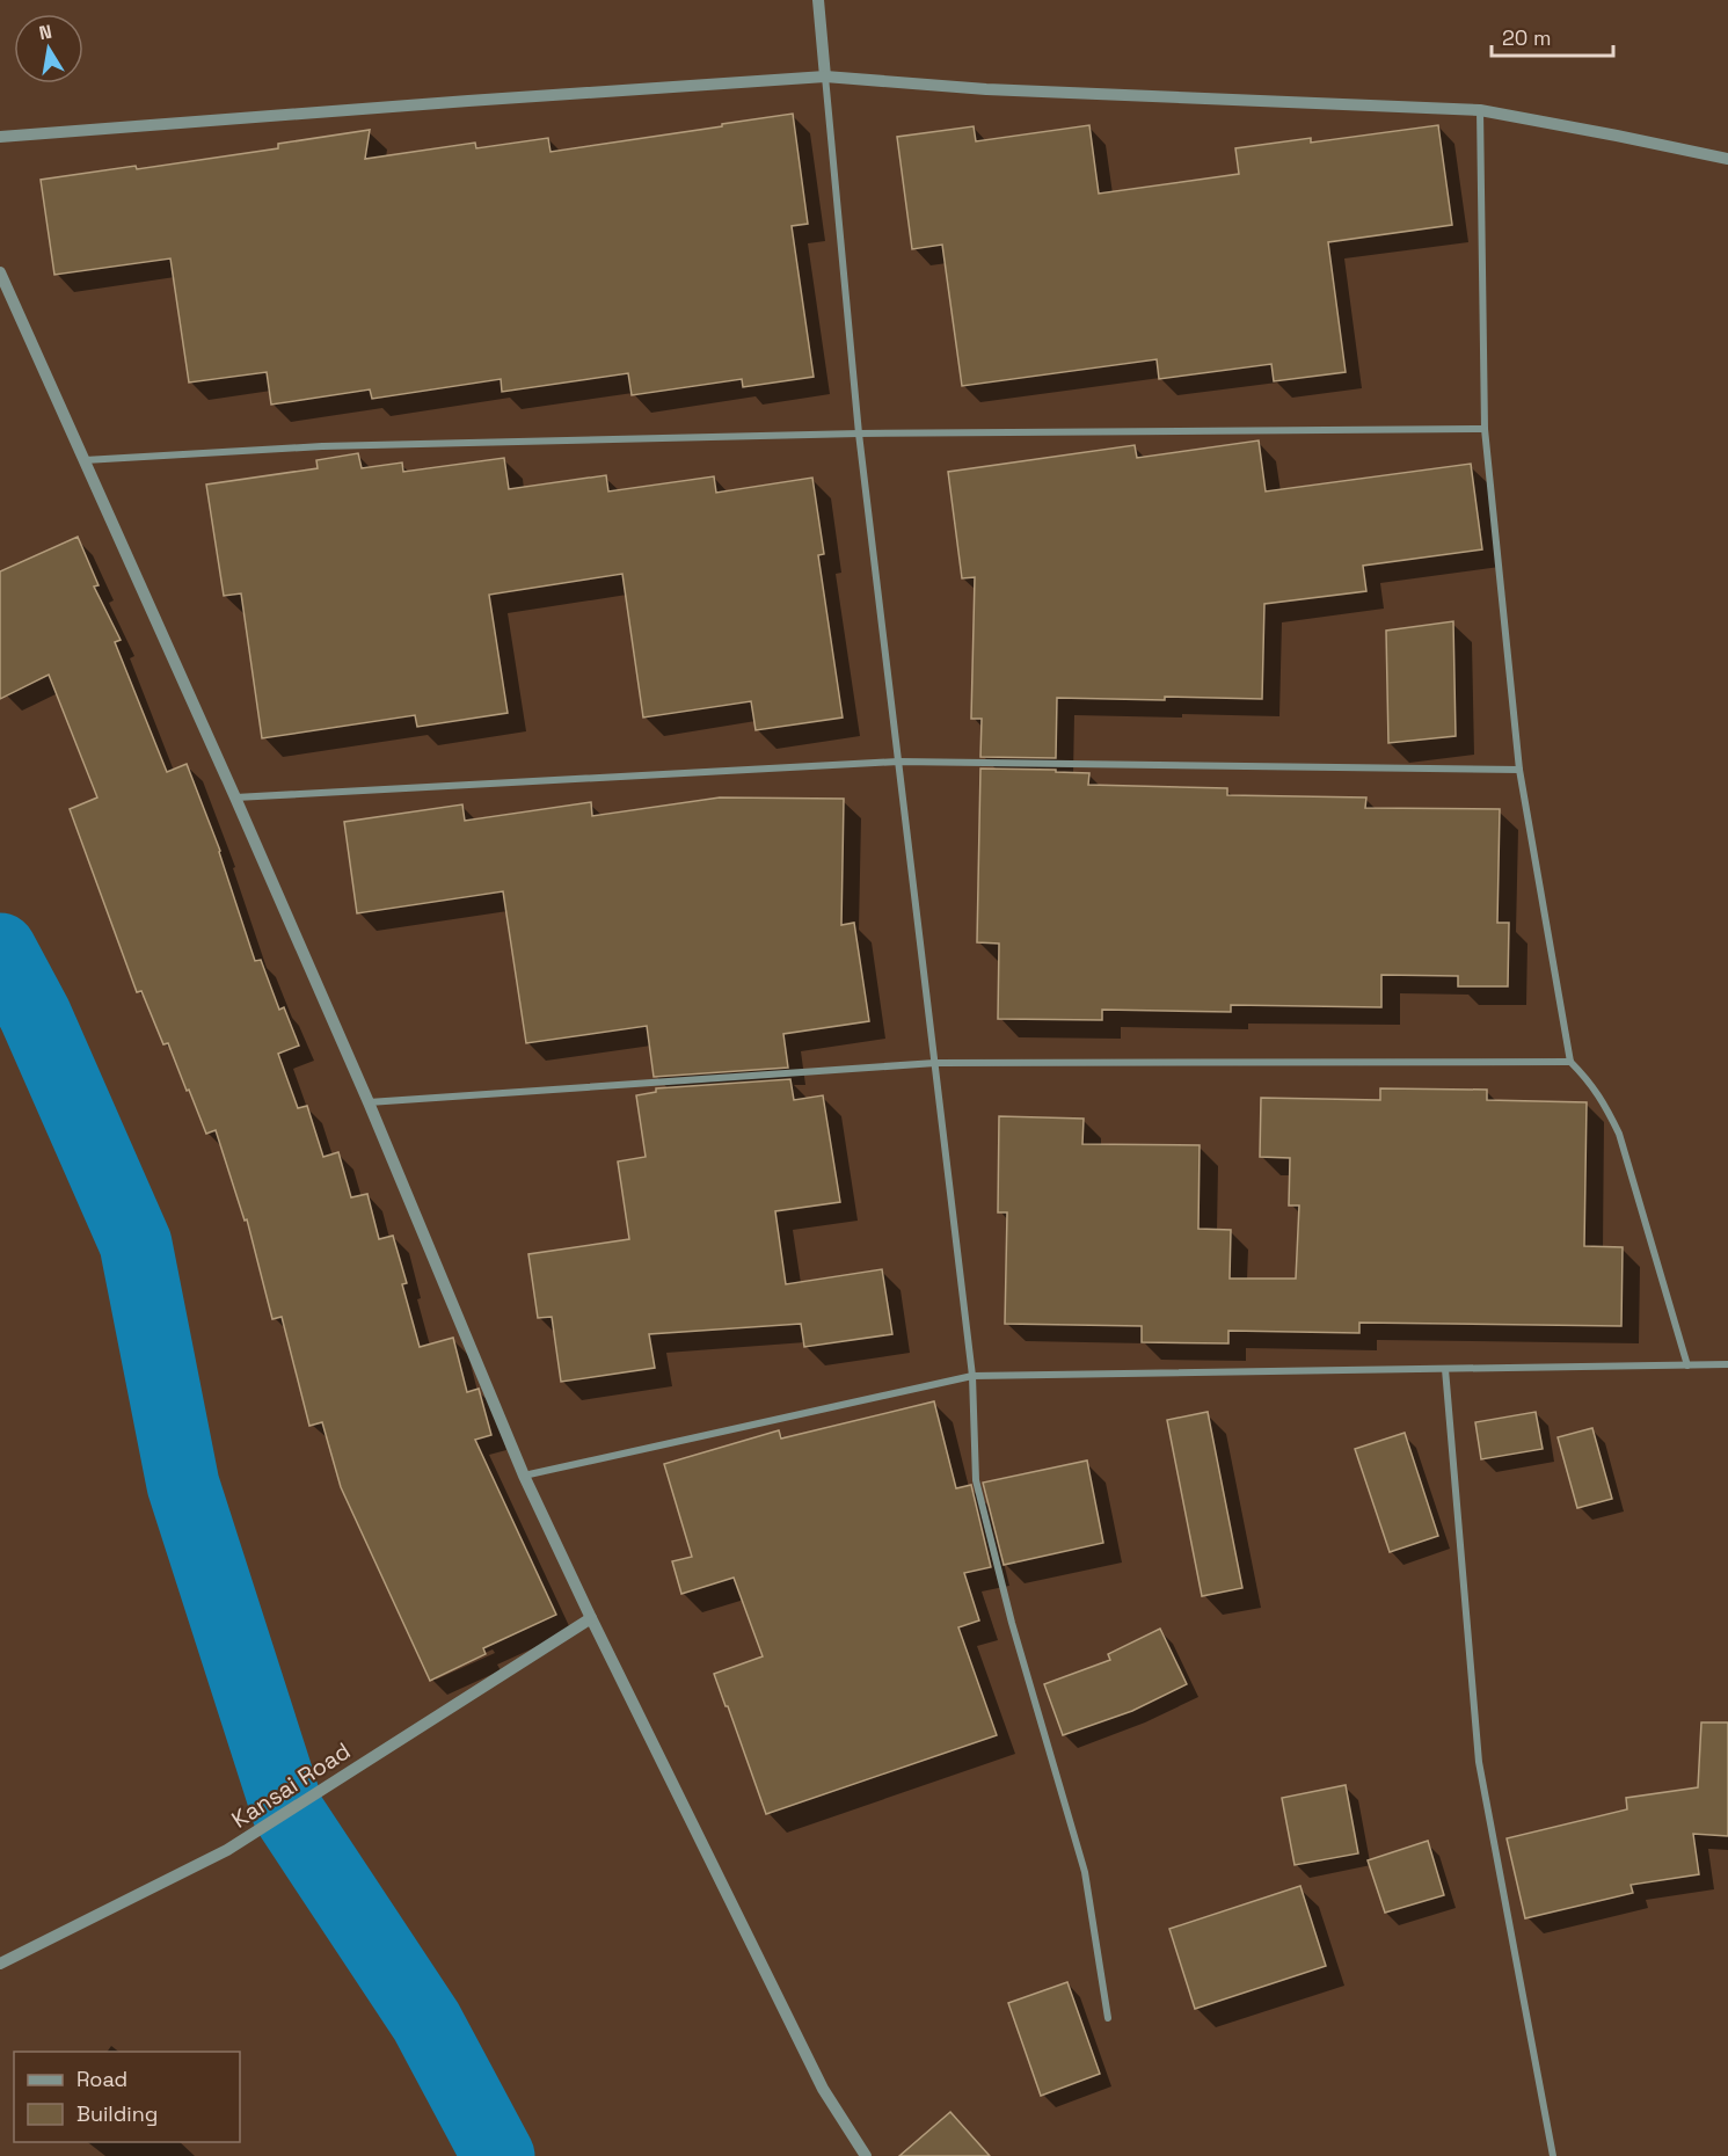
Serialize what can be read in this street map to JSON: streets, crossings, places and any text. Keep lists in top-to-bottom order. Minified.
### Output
{"streets":{"street":["Kansai Road"]},"legend":["Road","Building"],"scale_bar":"20 m","north":"top"}
